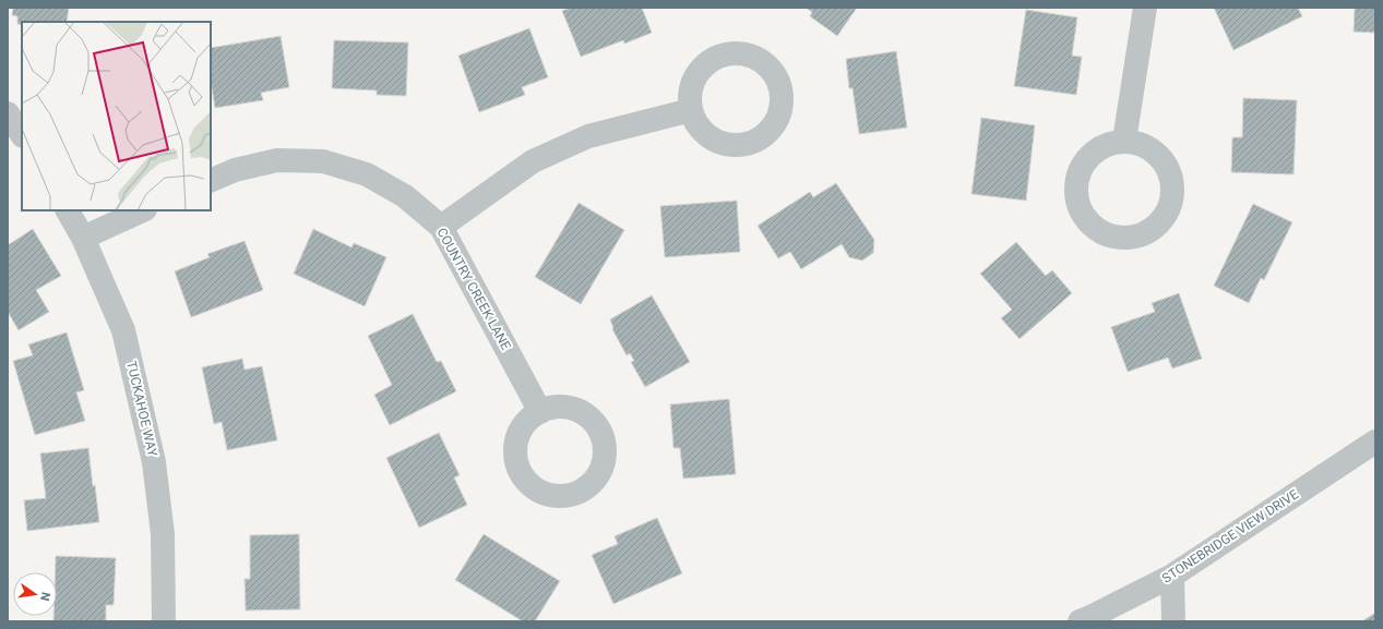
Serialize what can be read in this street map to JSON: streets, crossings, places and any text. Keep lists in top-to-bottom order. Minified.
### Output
{"streets":{"street":["COUNTRY CREEK LANE","TUCKAHOE WAY","STONEBRIDGE VIEW DRIVE"]},"north":"right"}
